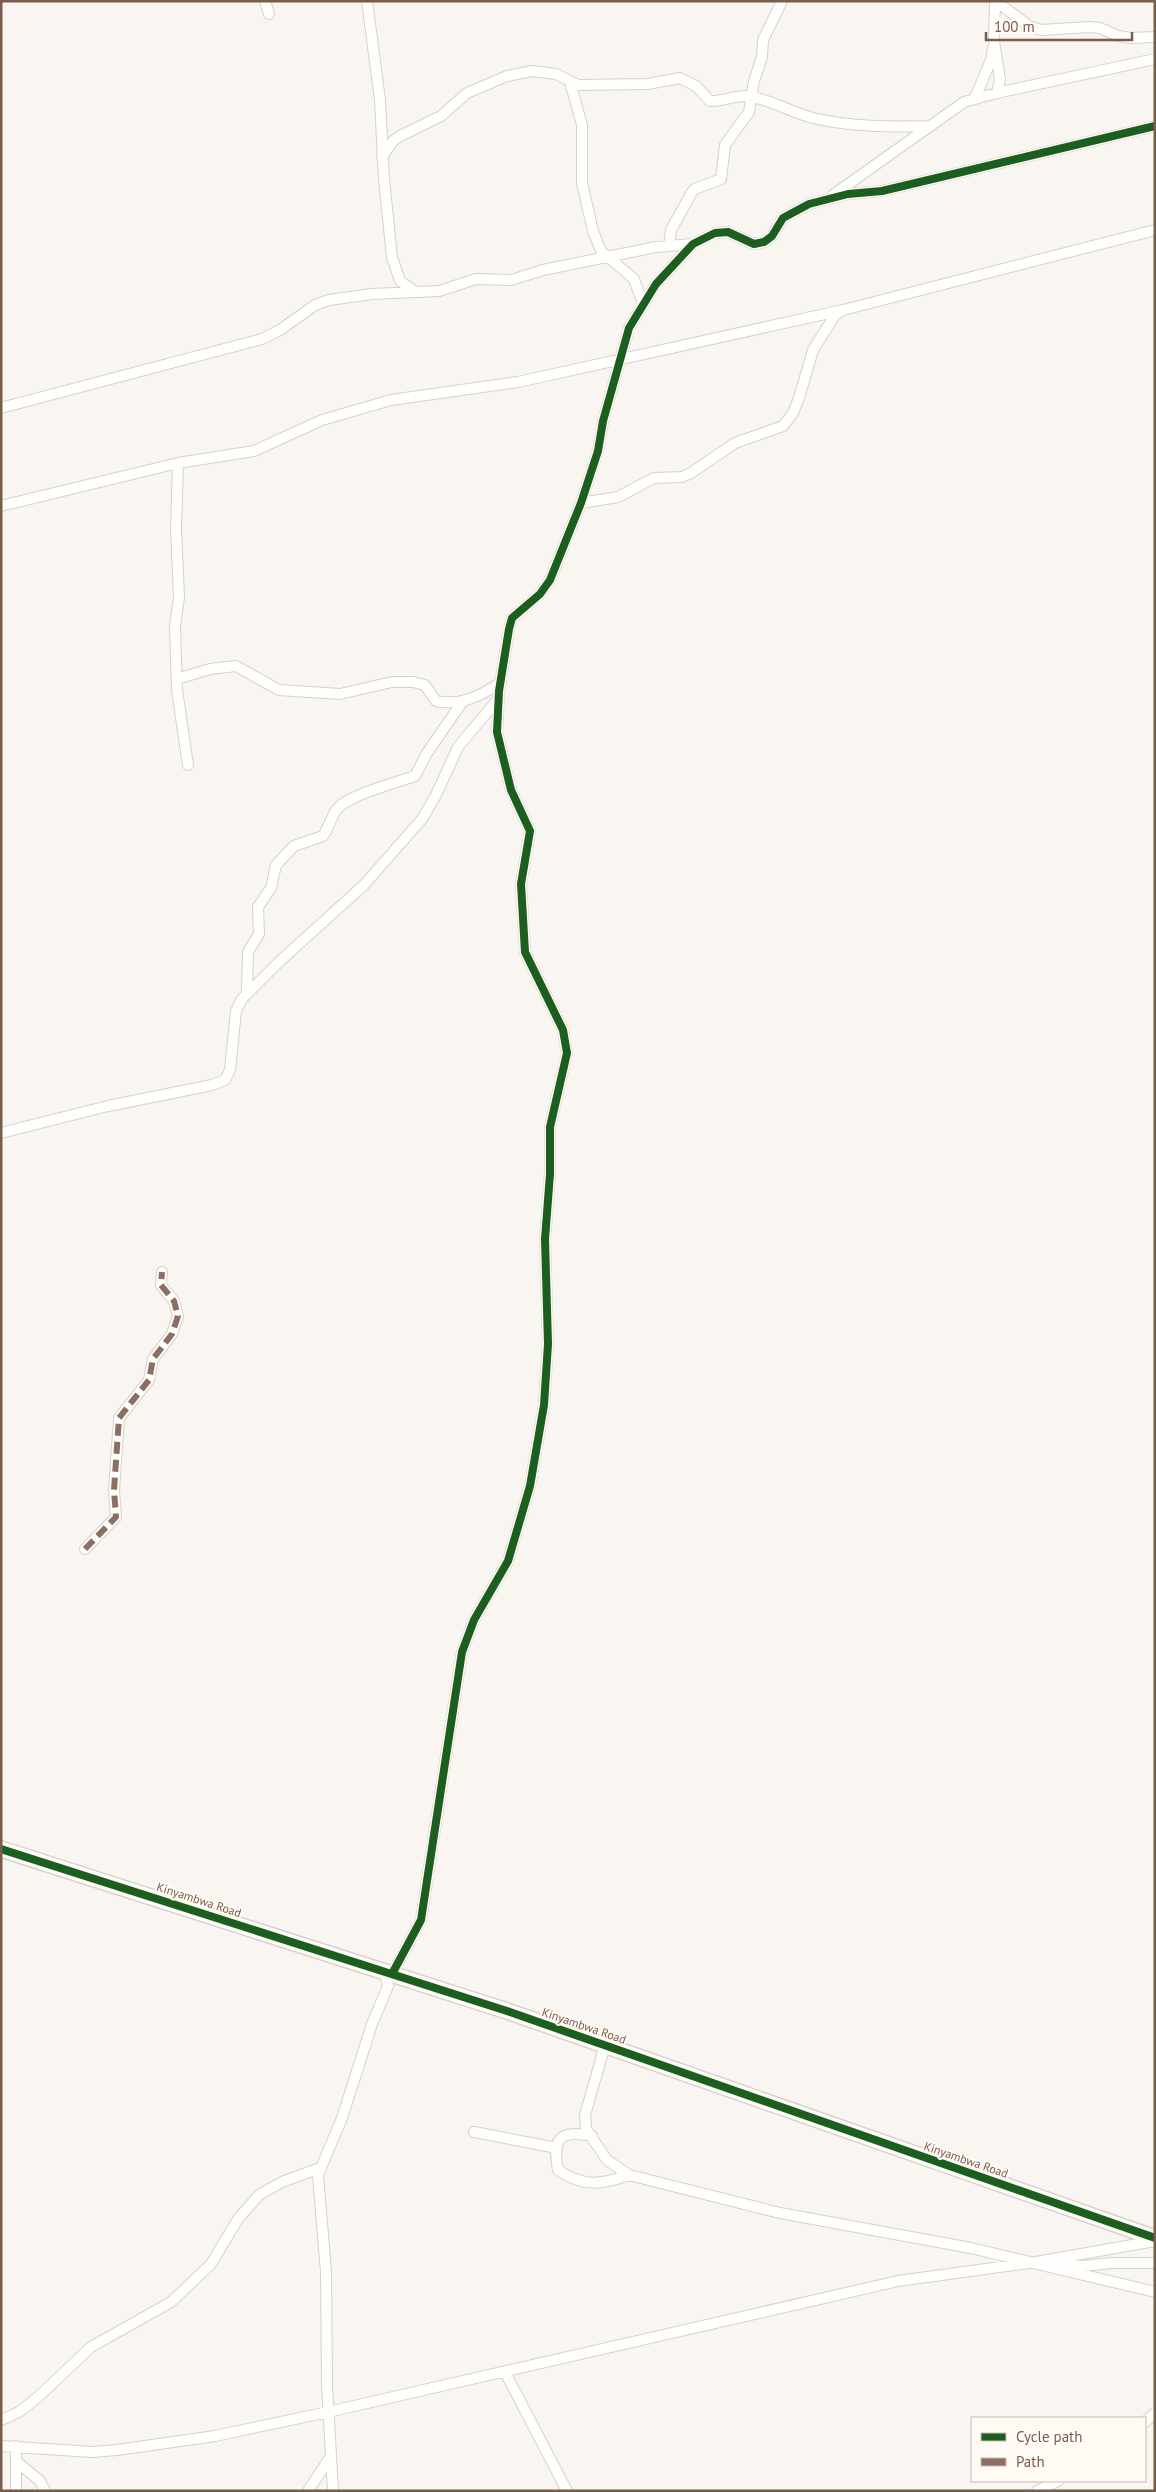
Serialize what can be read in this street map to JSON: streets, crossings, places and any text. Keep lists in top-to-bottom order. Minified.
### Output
{"streets":{"street":["Kinyambwa Road"]},"legend":["Cycle path","Path"],"scale_bar":"100 m"}
